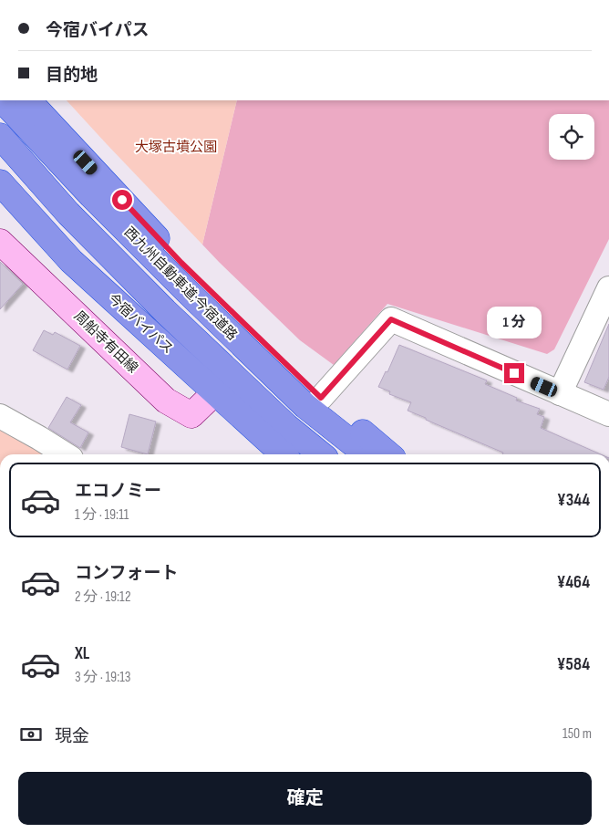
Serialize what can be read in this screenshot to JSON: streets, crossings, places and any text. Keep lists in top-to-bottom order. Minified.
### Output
{"streets":{"highway":["西九州自動車道;今宿道路","今宿バイパス"],"main road":["周船寺有田線"]},"crossings":[["今宿バイパス","周船寺有田線"]],"parks":["大塚古墳公園"],"page":{"banner":["今宿バイパス","目的地"],"bubble":"1 分","list":[{"name":"エコノミー","note":"1 分 · 19:11","value":"¥344"},{"name":"コンフォート","note":"2 分 · 19:12","value":"¥464"},{"name":"XL","note":"3 分 · 19:13","value":"¥584"}],"pay":["現金","150 m"],"buttons":"確定"}}
